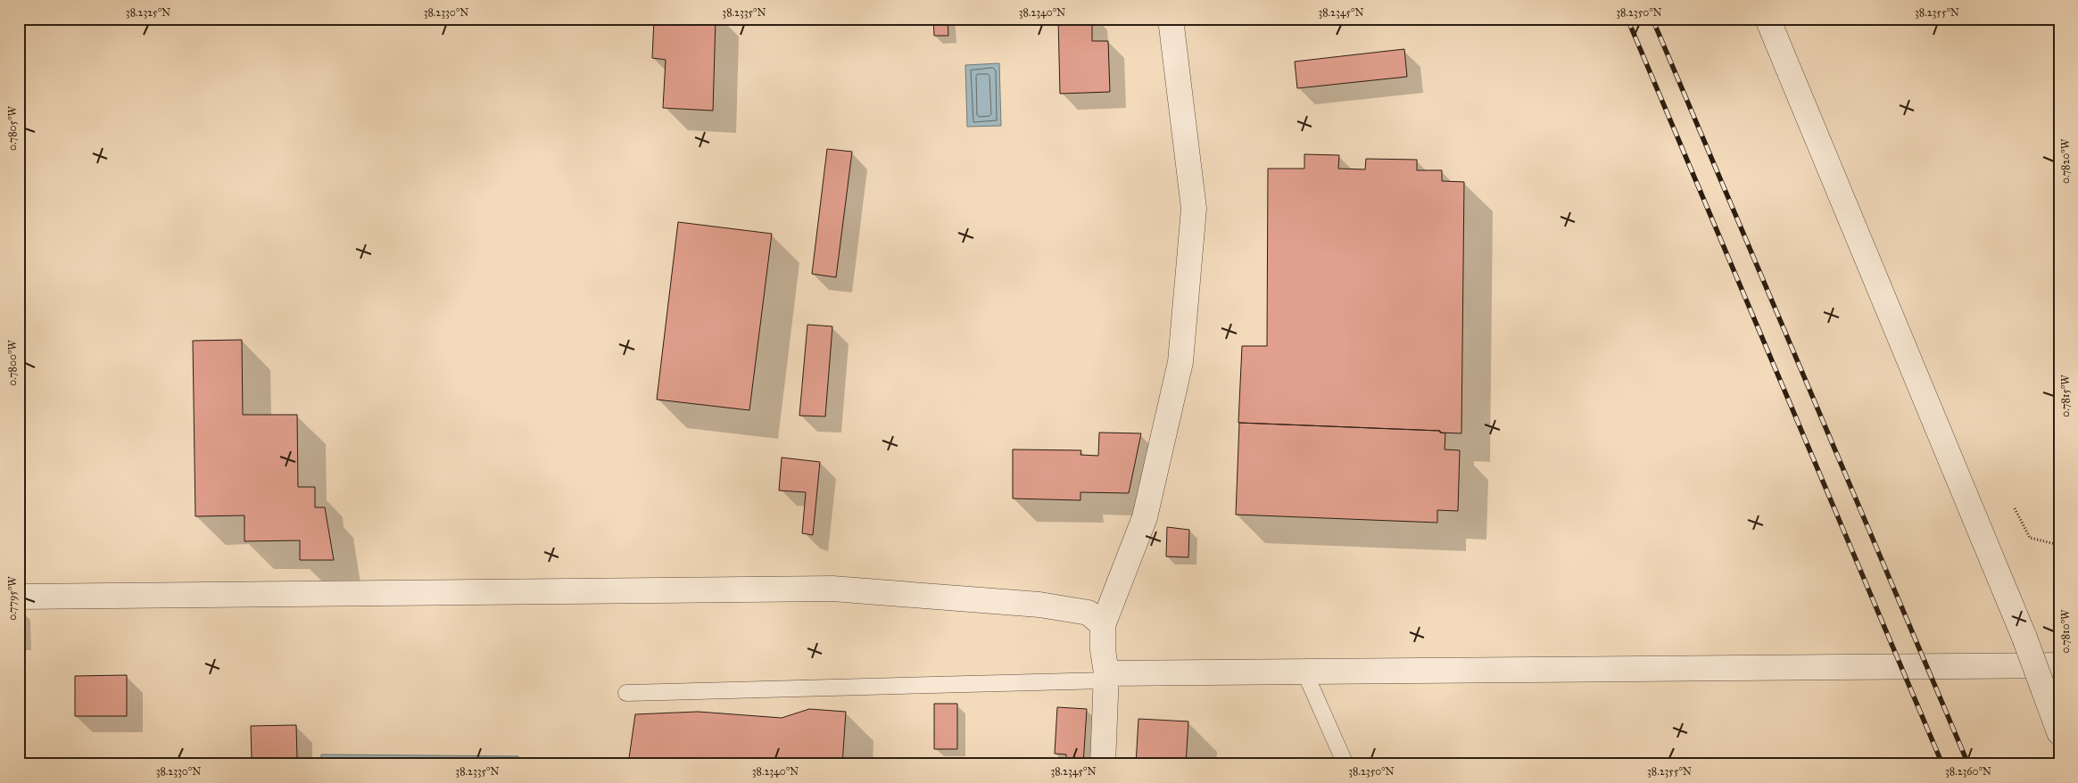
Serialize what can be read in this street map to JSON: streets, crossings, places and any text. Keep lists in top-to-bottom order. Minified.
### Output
{"coordinates":["38.2325°N","38.2330°N","38.2335°N","38.2340°N","38.2345°N","38.2350°N","38.2355°N","0.7805°W","0.7820°W","0.7800°W","0.7815°W","0.7795°W","0.7810°W","38.2360°N"]}
